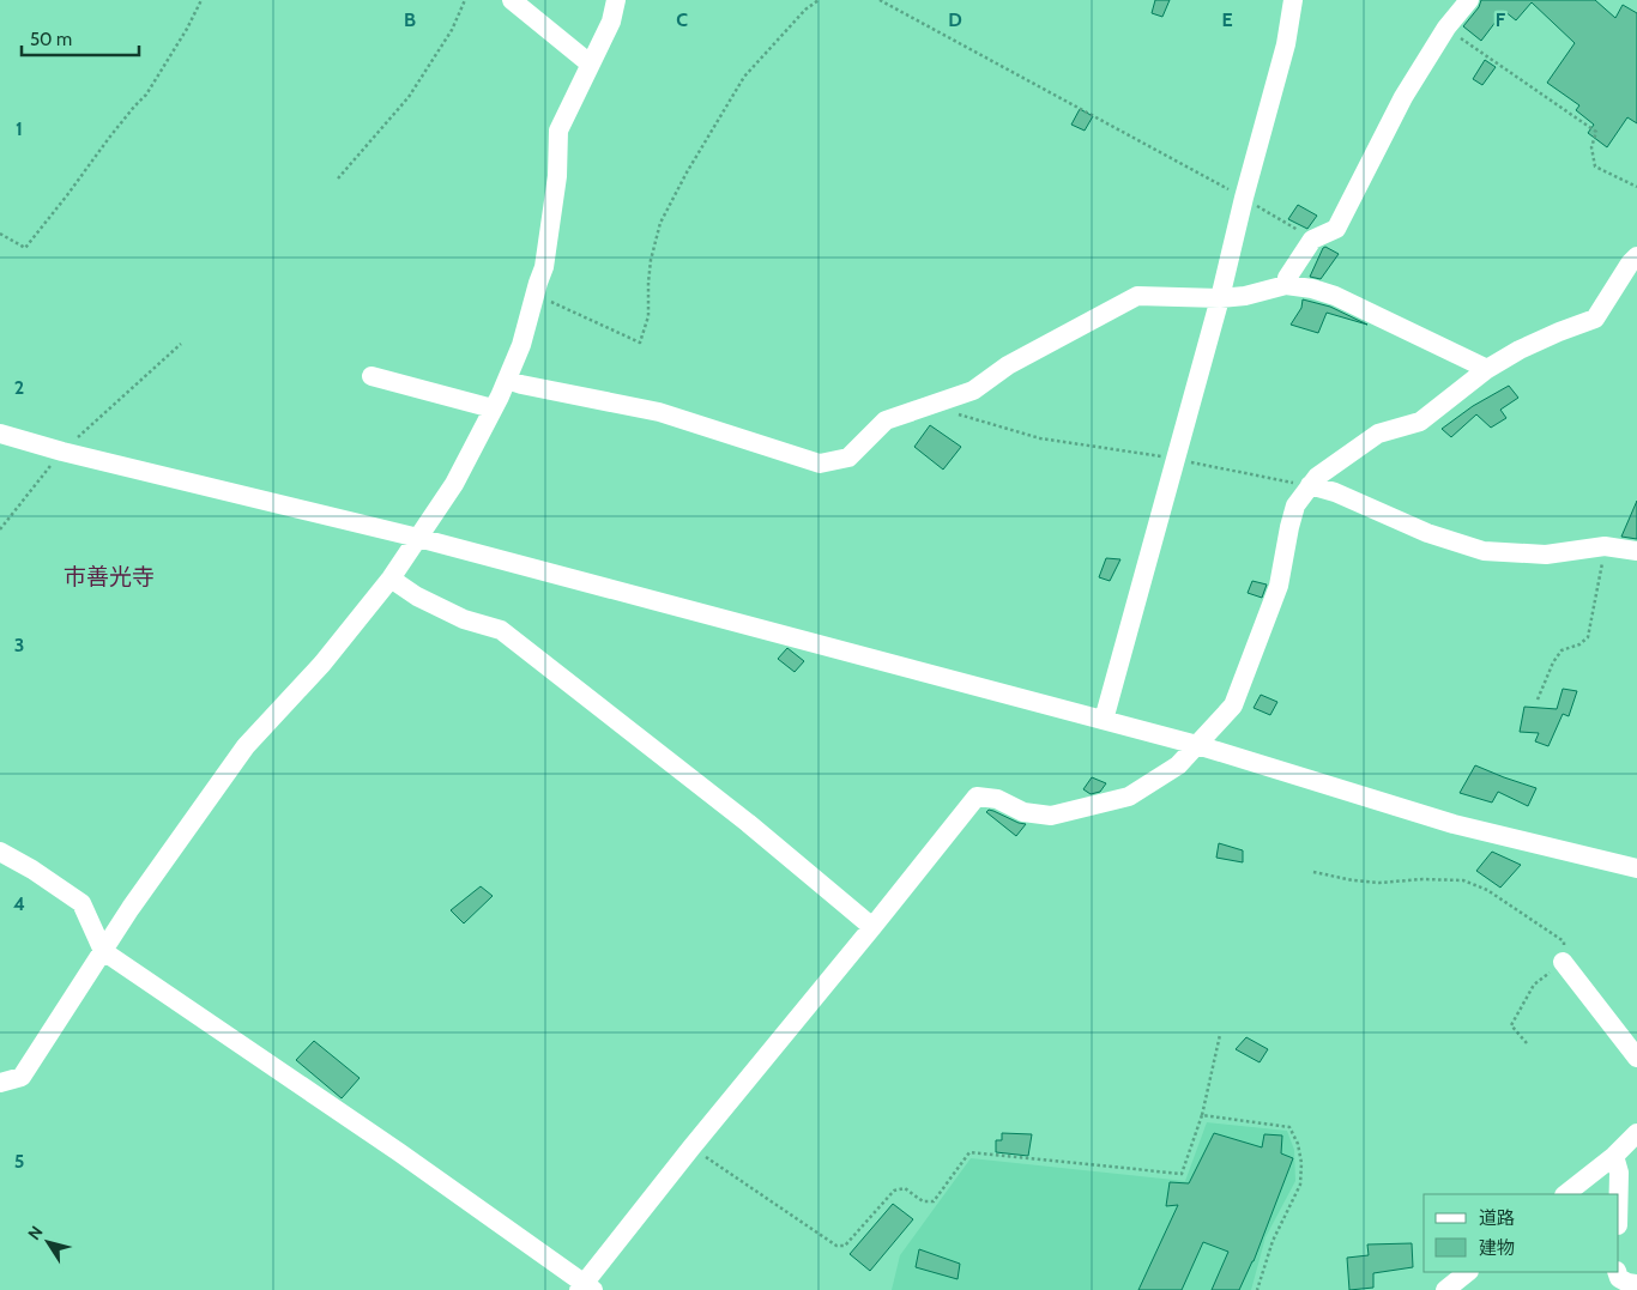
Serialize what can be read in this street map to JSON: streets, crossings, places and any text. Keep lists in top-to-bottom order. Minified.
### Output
{"districts":["市善光寺"],"legend":["道路","建物"],"scale_bar":"50 m","north":"top left","grid":{"columns":["B","C","D","E","F"],"rows":["1","2","3","4","5"]}}
